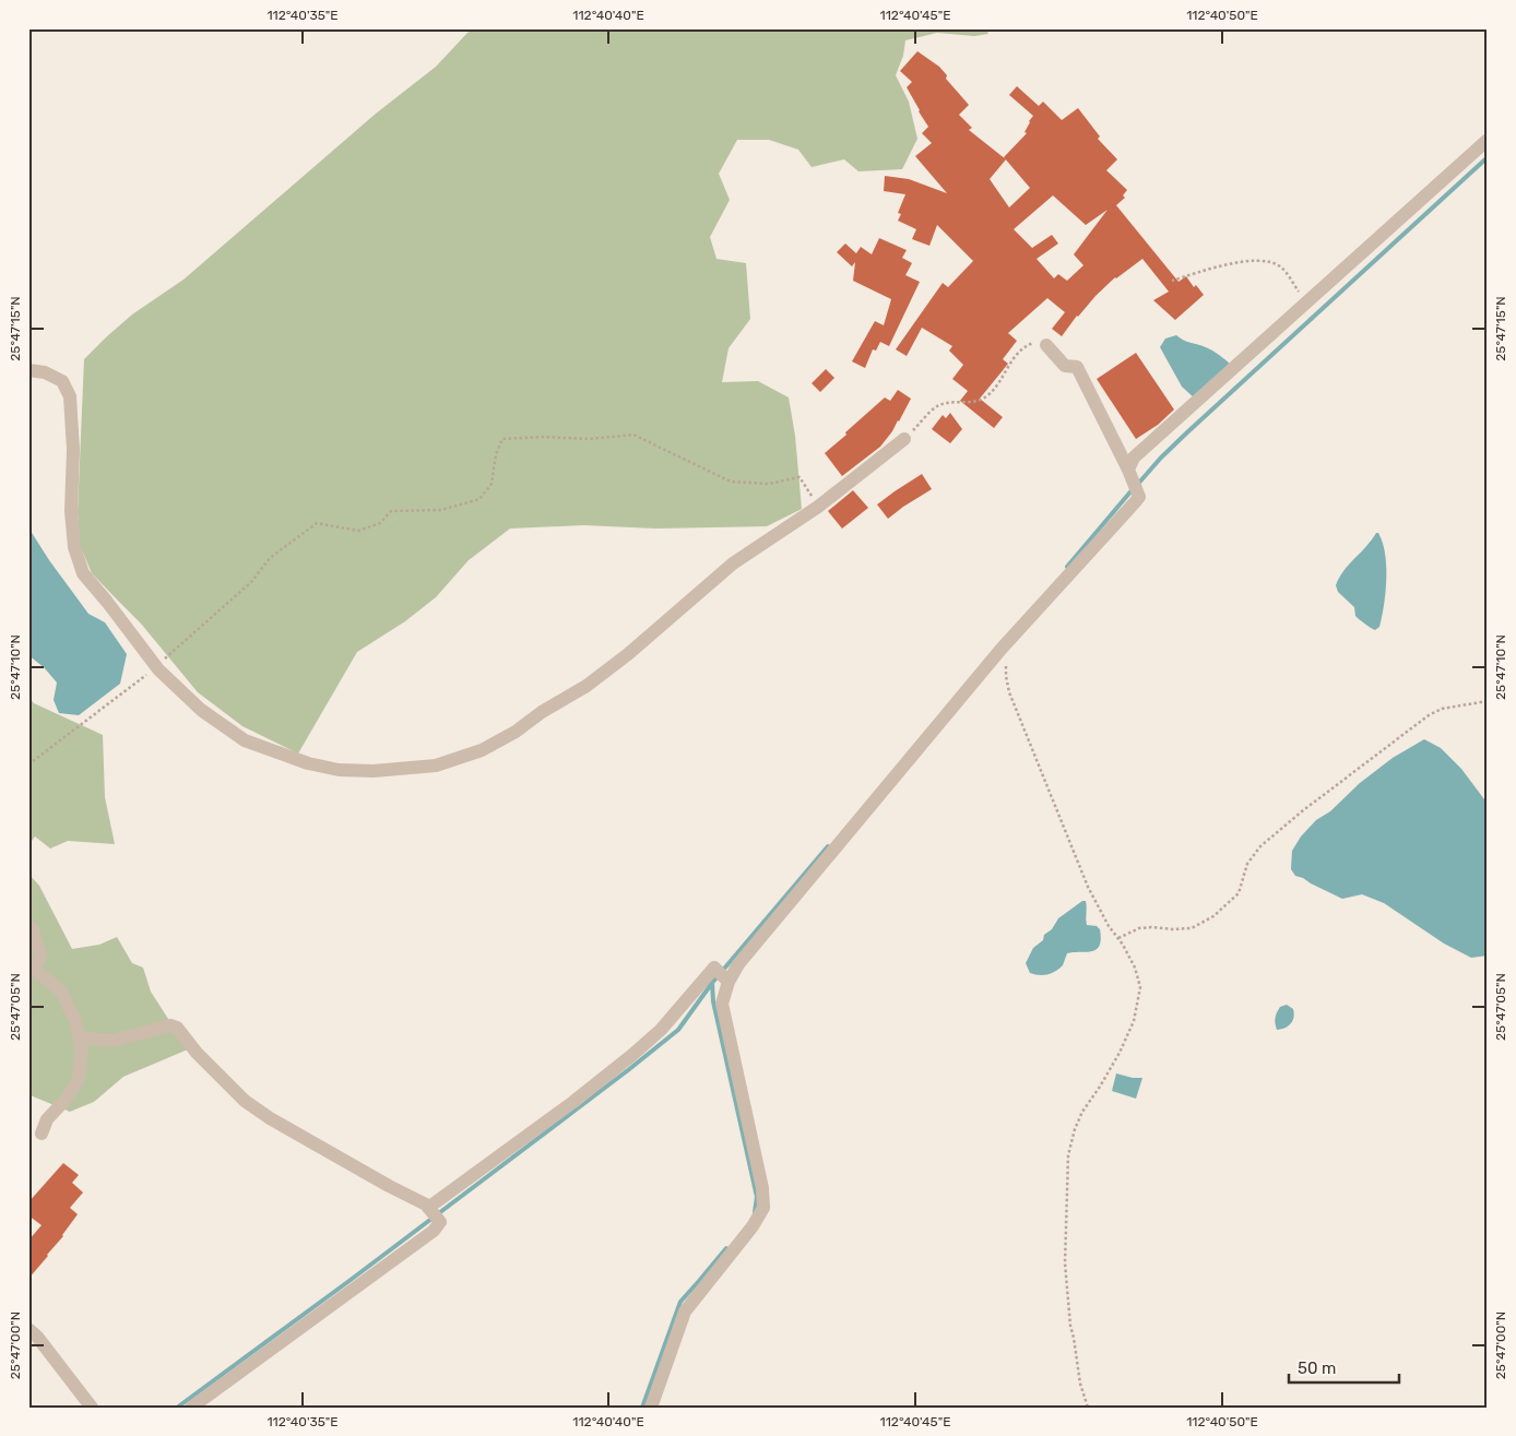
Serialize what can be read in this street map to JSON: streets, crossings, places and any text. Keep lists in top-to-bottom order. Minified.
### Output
{"scale_bar":"50 m","coordinates":["112°40'35\"E","112°40'40\"E","112°40'45\"E","112°40'50\"E","25°47'15\"N","25°47'10\"N","25°47'05\"N","25°47'00\"N"]}
